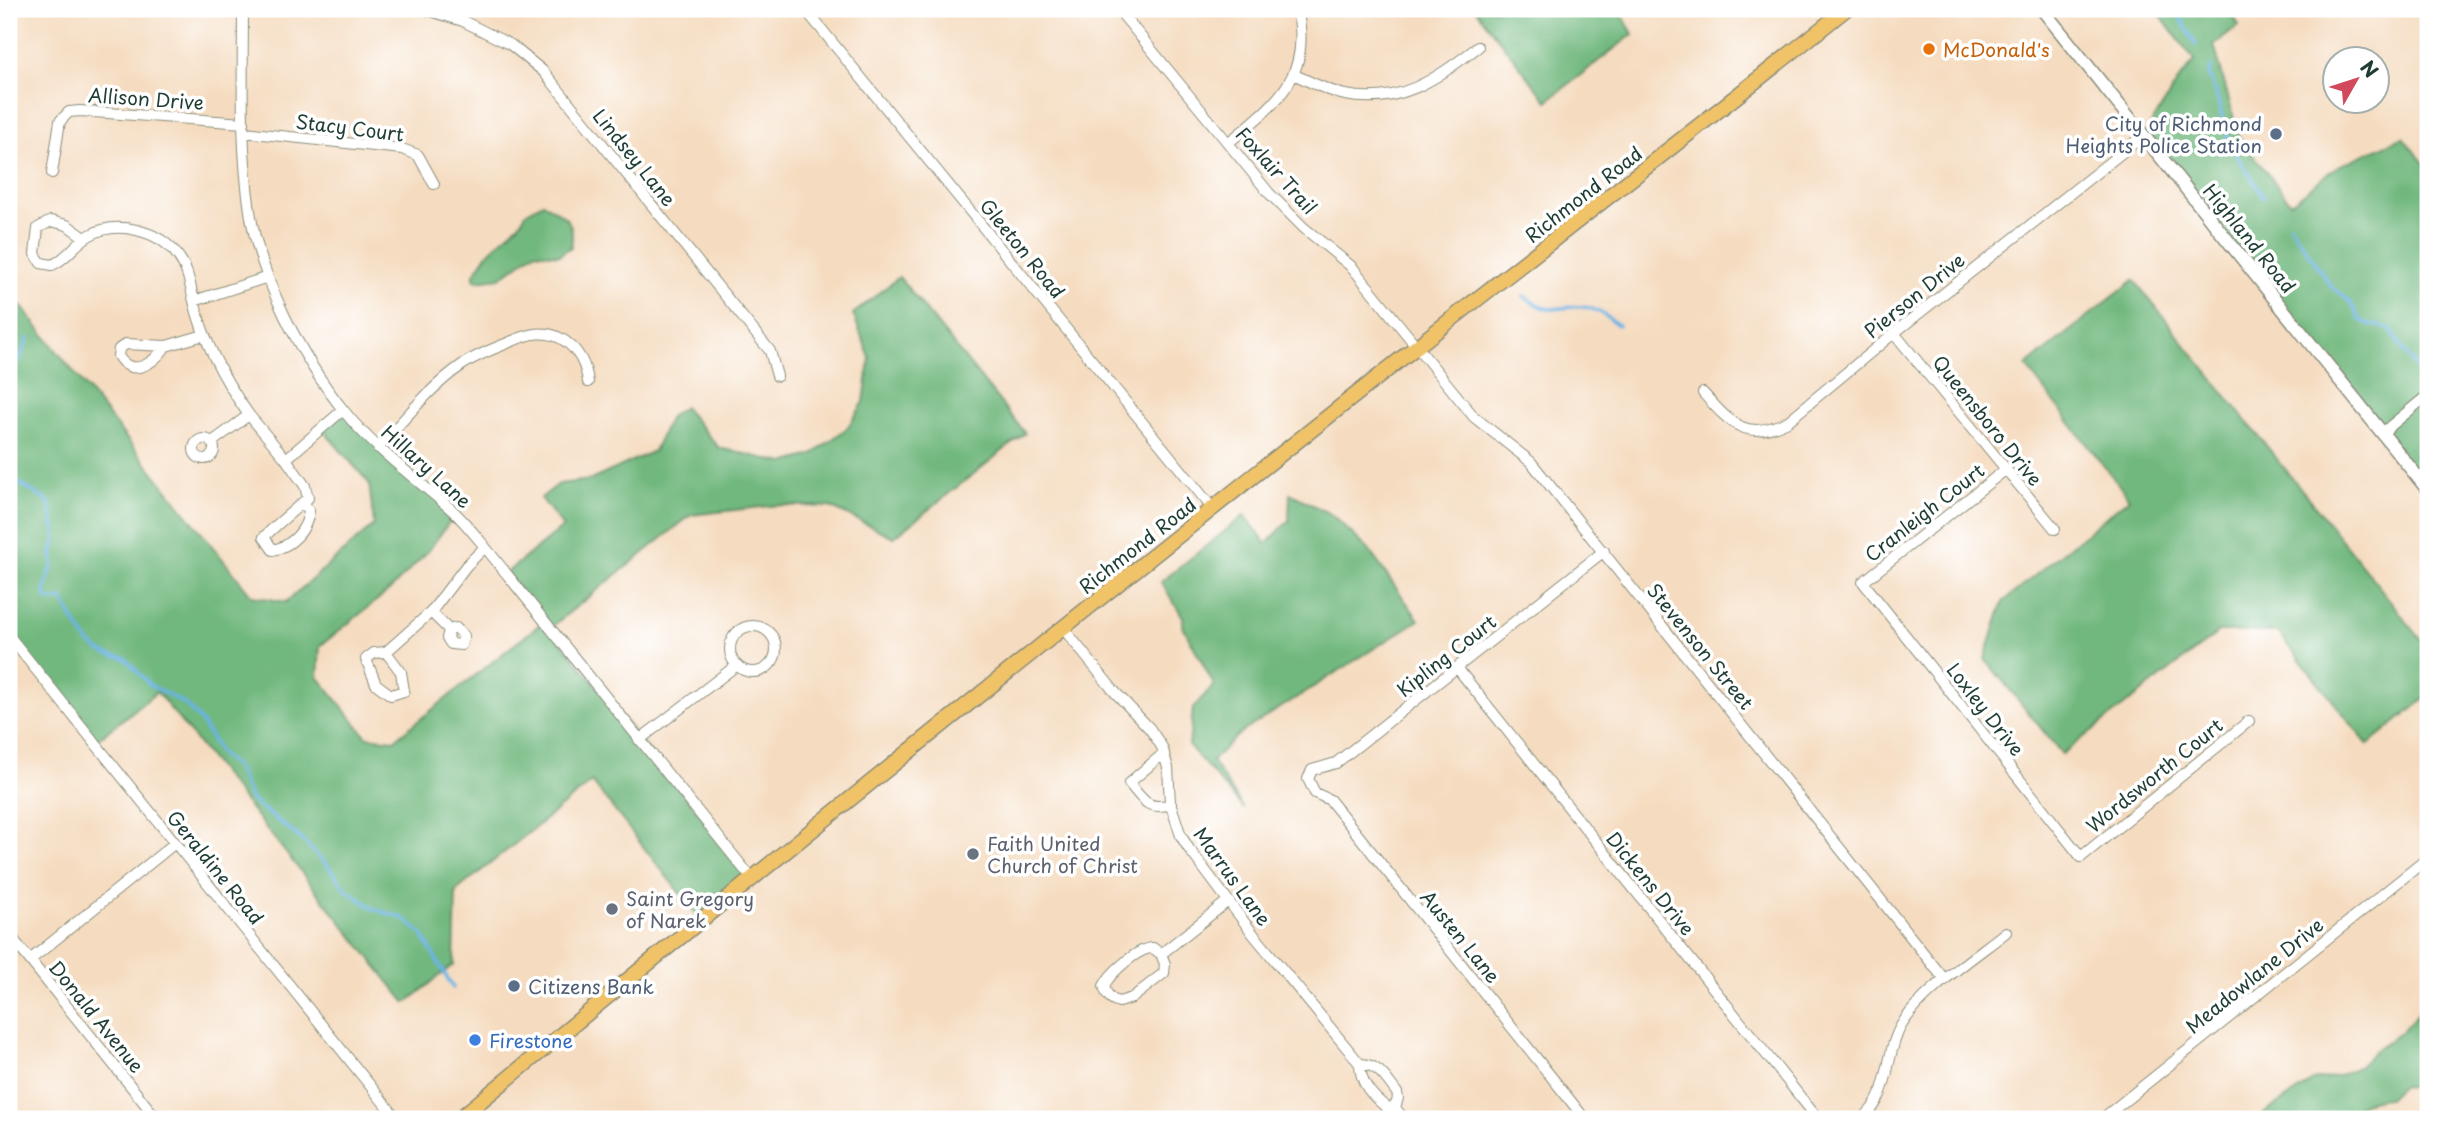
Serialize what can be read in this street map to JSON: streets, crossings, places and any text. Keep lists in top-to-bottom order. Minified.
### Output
{"streets":{"main road":["Richmond Road"],"street":["Allison Drive","Stacy Court","Lindsey Lane","Foxlair Trail","Highland Road","Gleeton Road","Pierson Drive","Queensboro Drive","Hillary Lane","Cranleigh Court","Stevenson Street","Kipling Court","Loxley Drive","Wordsworth Court","Geraldine Road","Marrus Lane","Dickens Drive","Austen Lane","Meadowlane Drive","Donald Avenue"]},"crossings":[["Allison Drive","Stacy Court"],["Allison Drive","Hillary Lane"],["Stacy Court","Hillary Lane"],["Foxlair Trail","Richmond Road"],["Foxlair Trail","Stevenson Street"],["Richmond Road","Gleeton Road"],["Richmond Road","Hillary Lane"],["Richmond Road","Stevenson Street"],["Richmond Road","Marrus Lane"],["Highland Road","Pierson Drive"],["Pierson Drive","Queensboro Drive"],["Queensboro Drive","Cranleigh Court"],["Cranleigh Court","Loxley Drive"],["Stevenson Street","Kipling Court"],["Kipling Court","Dickens Drive"],["Kipling Court","Austen Lane"],["Loxley Drive","Wordsworth Court"]],"places":["McDonald's","City of Richmond Heights Police Station","Faith United Church of Christ","Saint Gregory of Narek","Citizens Bank","Firestone"],"north":"top right"}
